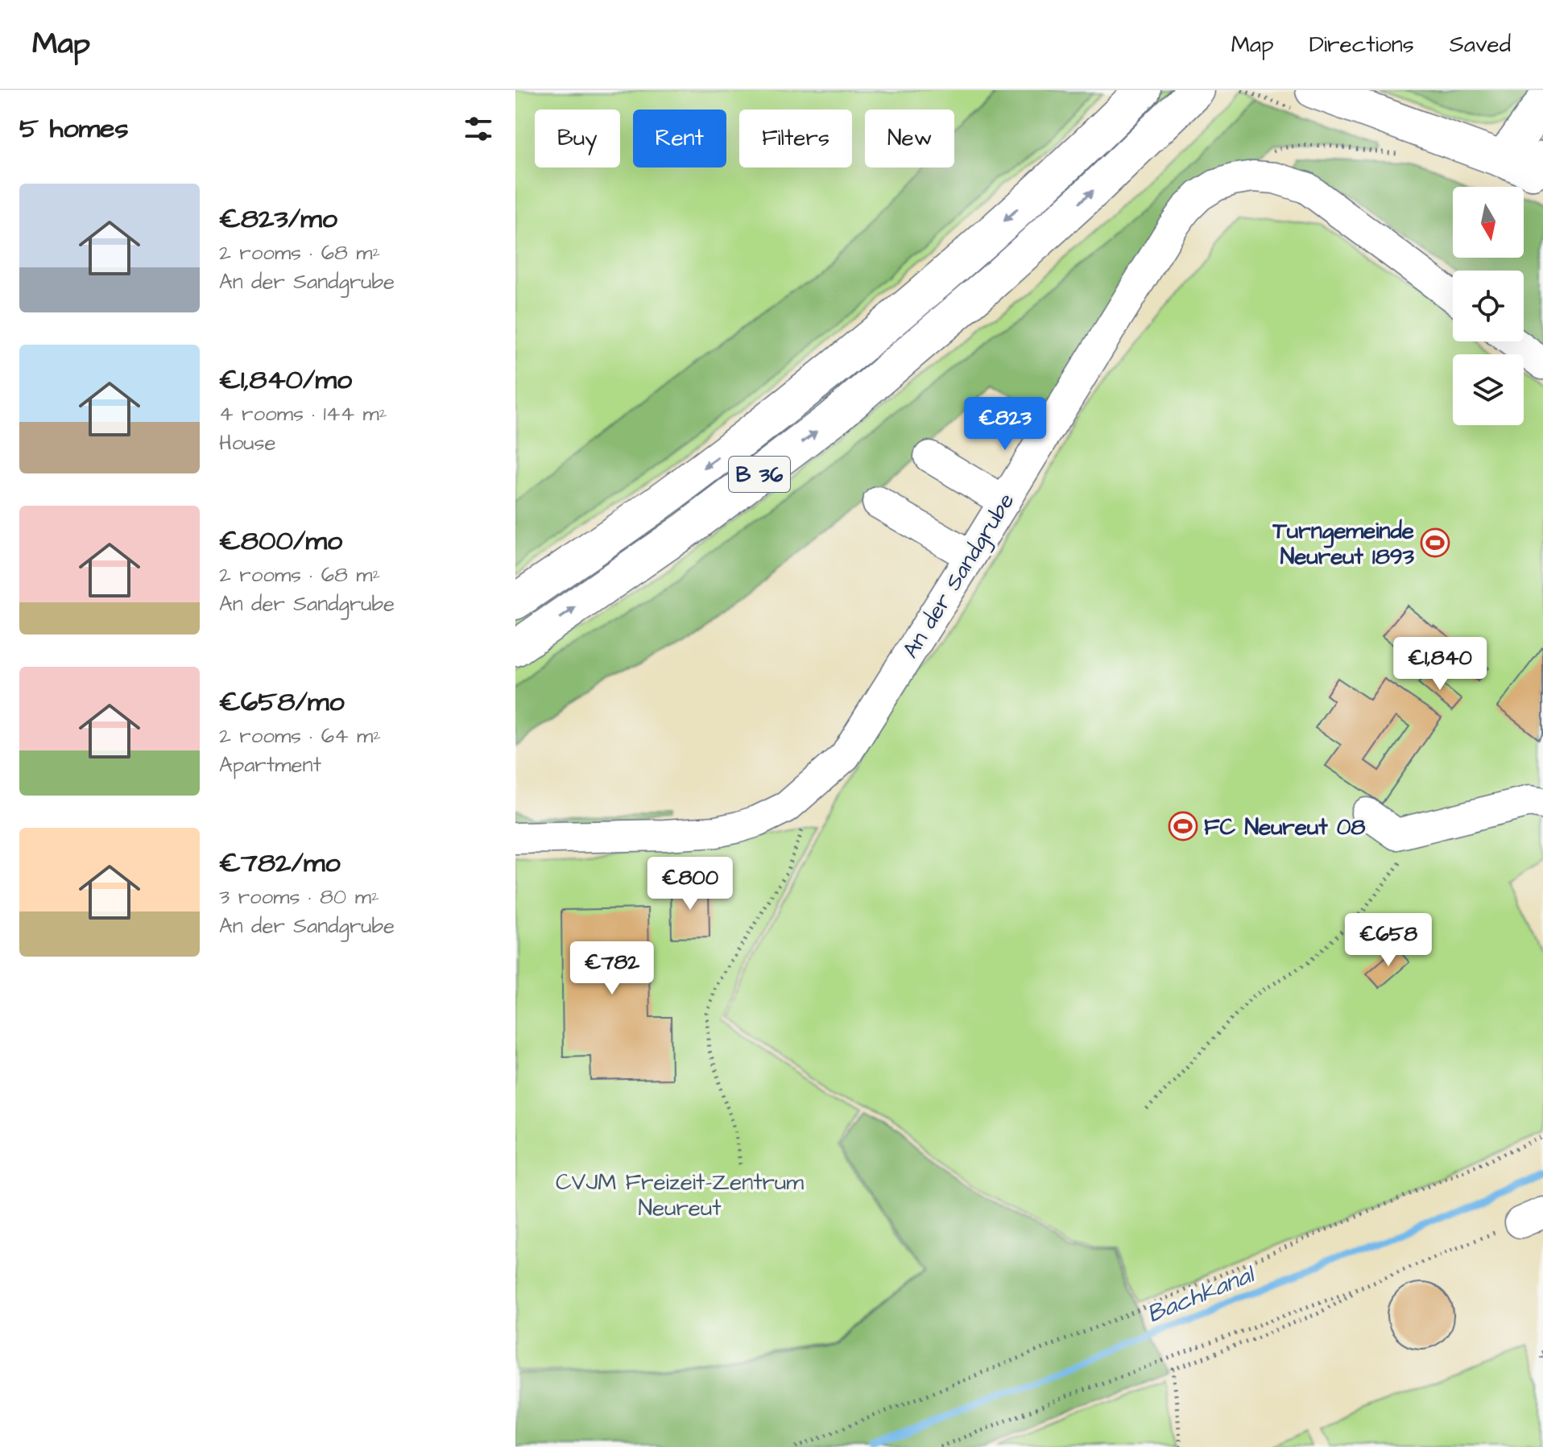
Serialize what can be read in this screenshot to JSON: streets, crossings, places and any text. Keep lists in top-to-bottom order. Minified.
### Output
{"streets":{"main road":["B 36"],"street":["An der Sandgrube"]},"water":["Bachkanal"],"parks":["CVJM Freizeit-Zentrum Neureut"],"places":{"sports":["Turngemeinde Neureut 1893","FC Neureut 08"]},"north":"bottom","page":{"header":"Map","nav":["Map","Directions","Saved"],"heading":"5 homes","chip":["Buy","Rent","Filters","New"],"list":[{"name":"€823/mo","note":"2 rooms · 68 m² · An der Sandgrube"},{"name":"€1,840/mo","note":"4 rooms · 144 m² · House"},{"name":"€800/mo","note":"2 rooms · 68 m² · An der Sandgrube"},{"name":"€658/mo","note":"2 rooms · 64 m² · Apartment"},{"name":"€782/mo","note":"3 rooms · 80 m² · An der Sandgrube"}],"price":["€823","€1,840","€800","€658","€782"]}}
